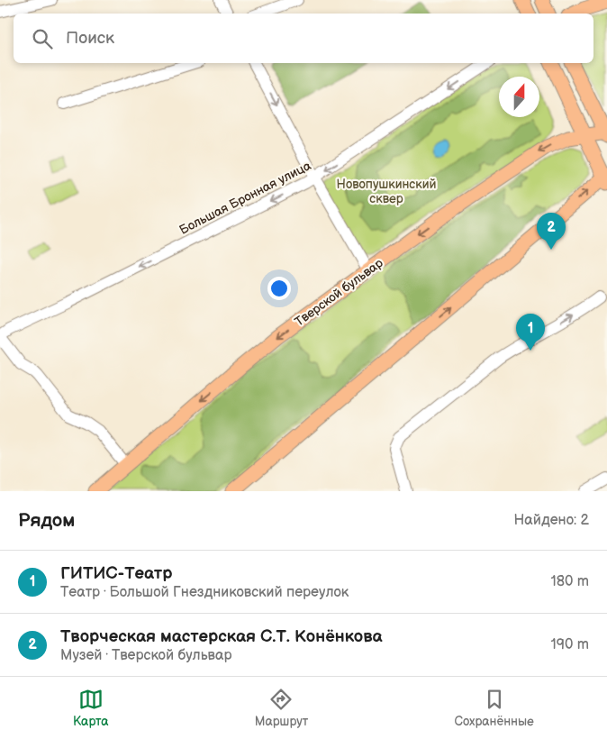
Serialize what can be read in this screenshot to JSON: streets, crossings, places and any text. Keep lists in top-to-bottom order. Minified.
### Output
{"streets":{"main road":["Тверской бульвар"],"street":["Большая Бронная улица"]},"one_way":["Большая Бронная улица"],"parks":["Новопушкинский сквер"],"north":"top","page":{"search":"Поиск","pins":["2","1"],"heading":["Рядом","Найдено: 2"],"list":[{"mark":"1","name":"ГИТИС-Театр","note":"Театр · Большой Гнездниковский переулок","value":"180 m"},{"mark":"2","name":"Творческая мастерская С.Т. Конёнкова","note":"Музей · Тверской бульвар","value":"190 m"}],"nav":["Карта","Маршрут","Сохранённые"]}}
